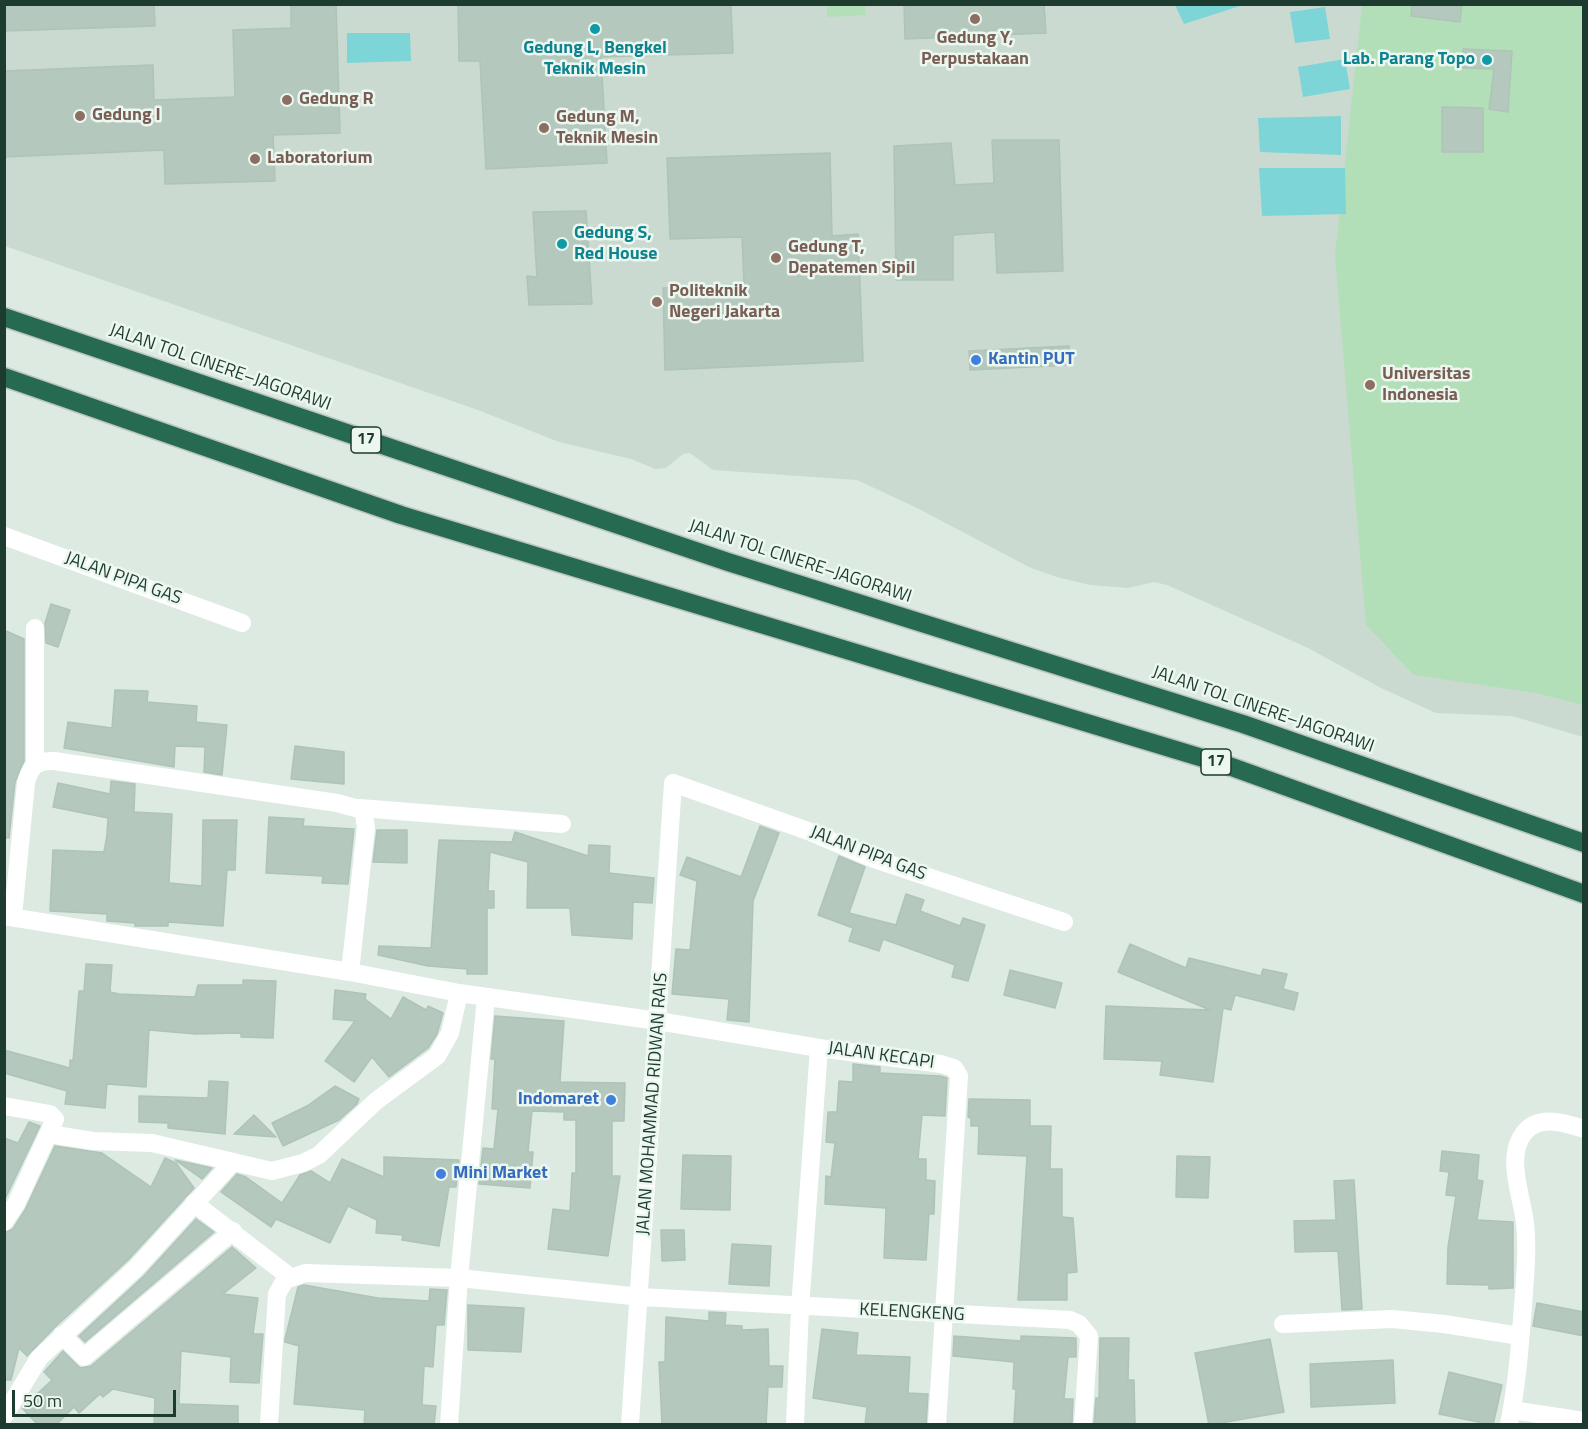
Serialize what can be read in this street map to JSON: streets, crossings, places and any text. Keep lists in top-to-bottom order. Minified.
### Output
{"streets":{"highway":["JALAN TOL CINERE–JAGORAWI","17"],"street":["JALAN PIPA GAS","JALAN KECAPI","JALAN MOHAMMAD RIDWAN RAIS","KELENGKENG"]},"crossings":[["JALAN PIPA GAS","JALAN MOHAMMAD RIDWAN RAIS"],["JALAN KECAPI","KELENGKENG"],["JALAN MOHAMMAD RIDWAN RAIS","KELENGKENG"]],"places":["Gedung Y, Perpustakaan","Gedung L, Bengkel Teknik Mesin","Lab. Parang Topo","Gedung R","Gedung I","Gedung M, Teknik Mesin","Laboratorium","Gedung S, Red House","Gedung T, Depatemen Sipil","Politeknik Negeri Jakarta","Kantin PUT","Universitas Indonesia","Indomaret","Mini Market"],"scale_bar":"50 m"}
